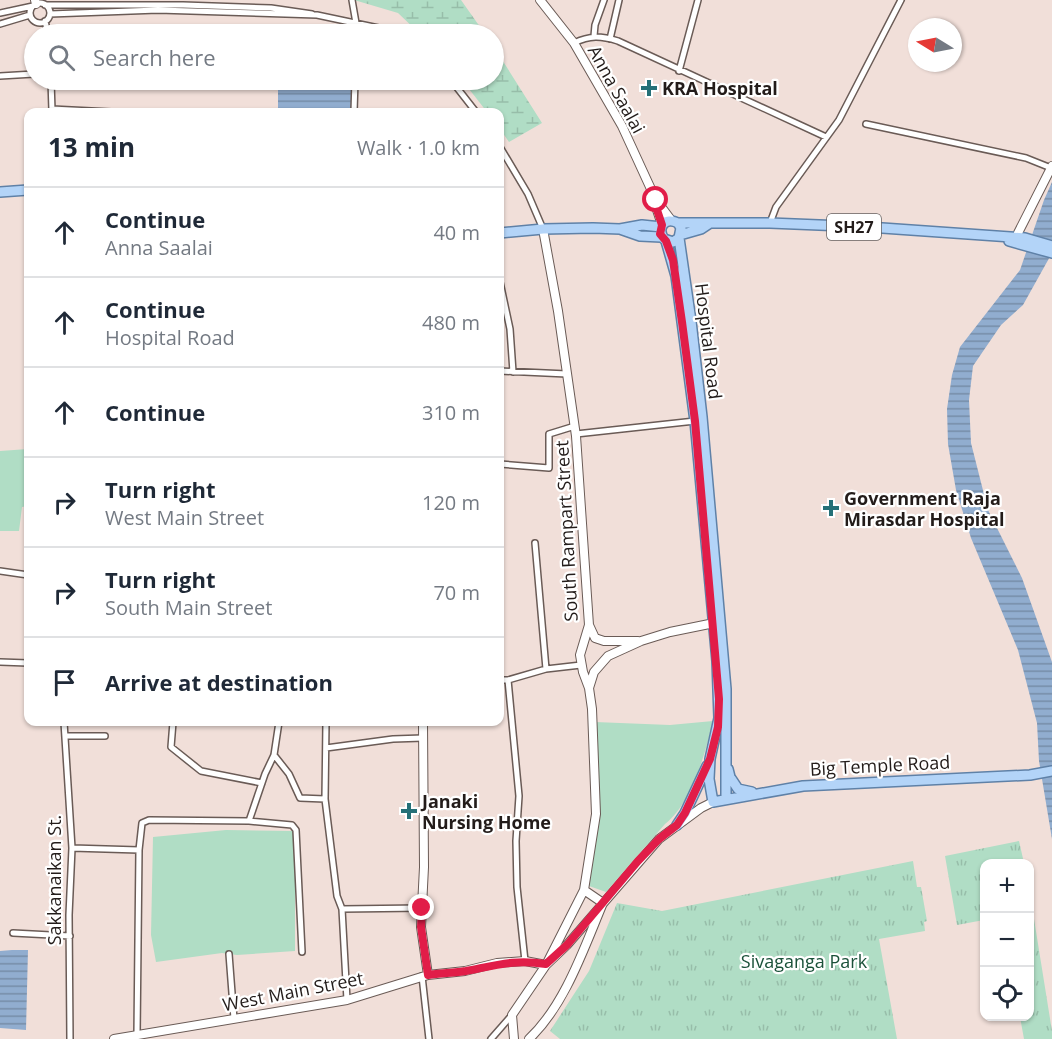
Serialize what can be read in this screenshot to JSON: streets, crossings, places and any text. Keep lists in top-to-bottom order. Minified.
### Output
{"streets":{"main road":["SH27","Hospital Road","Big Temple Road"],"street":["Anna Saalai","South Rampart Street","Sakkanaikan St.","West Main Street"]},"crossings":[["Anna Saalai","SH27"],["Anna Saalai","Hospital Road"],["SH27","Hospital Road"],["Hospital Road","Big Temple Road"],["South Rampart Street","West Main Street"]],"parks":["Sivaganga Park"],"places":{"health":["KRA Hospital","Government Raja Mirasdar Hospital","Janaki Nursing Home"]},"north":"left","page":{"search":"Search here","heading":["13 min","Walk · 1.0 km"],"list":[["Continue","Anna Saalai","40 m"],["Continue","Hospital Road","480 m"],["Continue","310 m"],["Turn right","West Main Street","120 m"],["Turn right","South Main Street","70 m"],"Arrive at destination"],"map_buttons":["+","−"]}}
